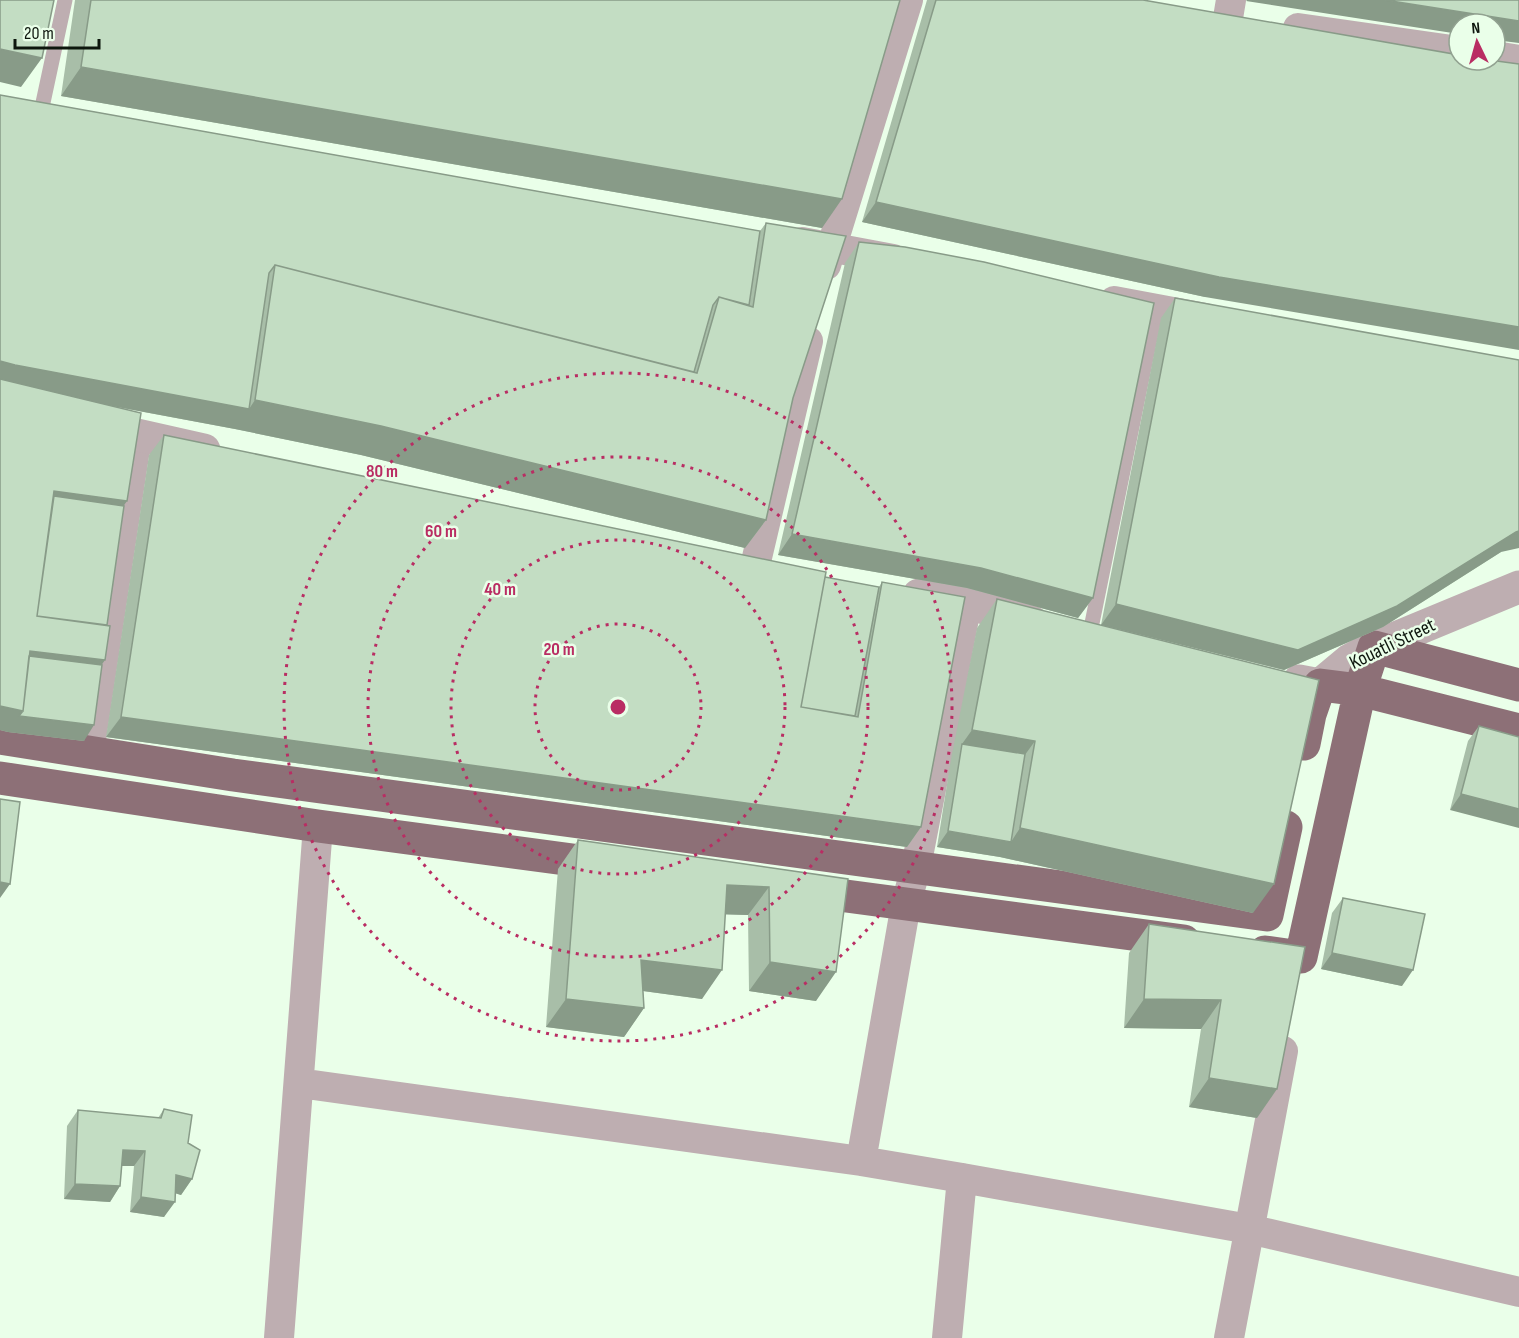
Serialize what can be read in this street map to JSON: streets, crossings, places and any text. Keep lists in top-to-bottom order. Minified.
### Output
{"streets":{"street":["Kouatli Street"]},"scale_bar":"20 m","north":"top","rings":["80 m","60 m","40 m","20 m"]}
